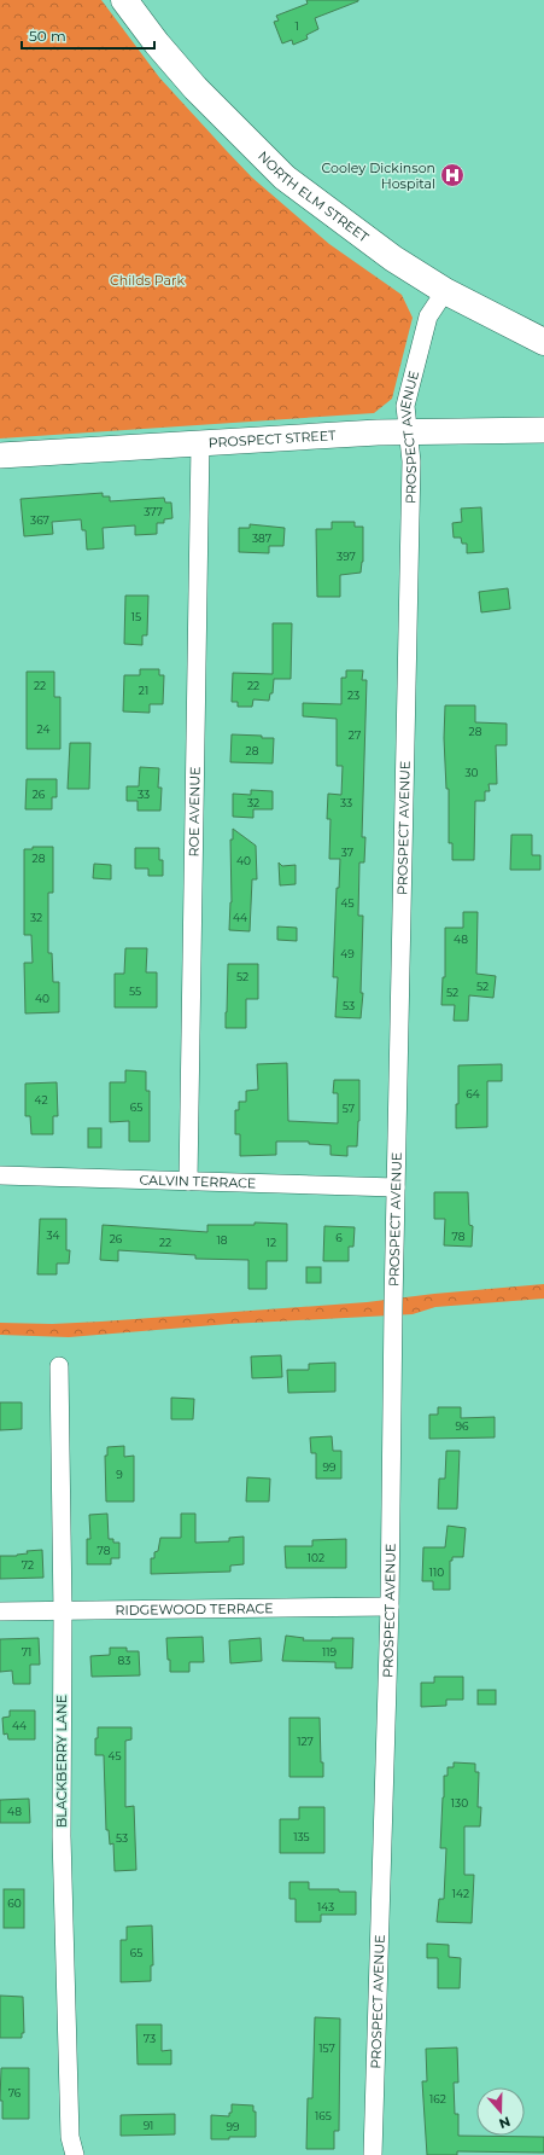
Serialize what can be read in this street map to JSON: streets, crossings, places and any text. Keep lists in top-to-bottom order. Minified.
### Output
{"streets":{"highway":["NORTH ELM STREET"],"main road":["PROSPECT STREET"],"street":["PROSPECT AVENUE","ROE AVENUE","CALVIN TERRACE","RIDGEWOOD TERRACE","BLACKBERRY LANE"]},"crossings":[["NORTH ELM STREET","PROSPECT AVENUE"],["PROSPECT AVENUE","PROSPECT STREET"],["PROSPECT AVENUE","CALVIN TERRACE"],["PROSPECT AVENUE","RIDGEWOOD TERRACE"],["PROSPECT STREET","ROE AVENUE"],["ROE AVENUE","CALVIN TERRACE"],["RIDGEWOOD TERRACE","BLACKBERRY LANE"]],"parks":["Childs Park"],"places":{"hospital":["Cooley Dickinson Hospital"]},"house_numbers":["1","377","367","387","397","15","22","22","21","23","24","28","27","28","30","26","33","32","33","37","28","40","45","32","44","48","49","52","52","55","52","40","53","64","42","65","57","34","78","6","26","18","22","12","96","99","9","78","102","72","110","71","119","83","44","127","45","130","48","135","53","142","60","143","65","73","157","76","162","165","91","99"],"scale_bar":"50 m","north":"bottom"}
